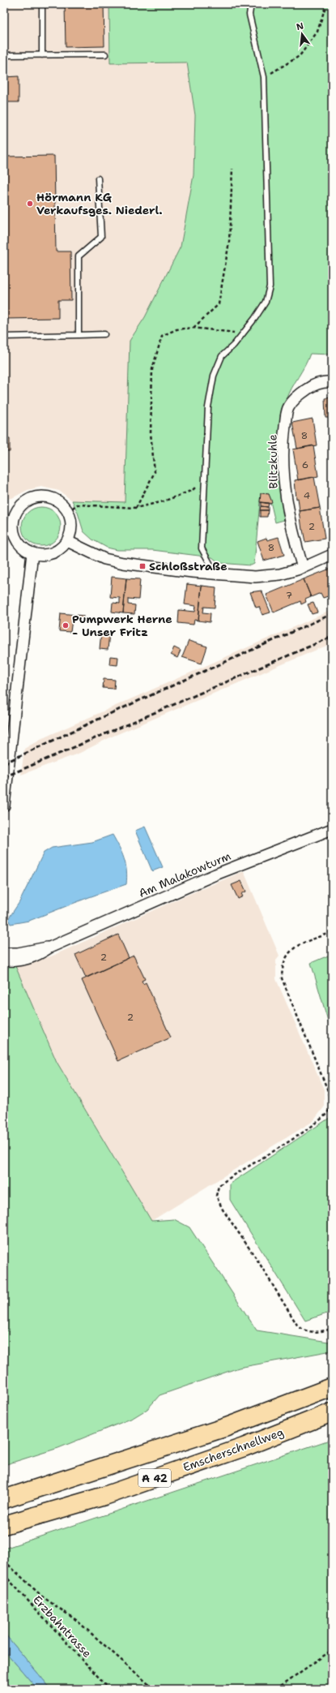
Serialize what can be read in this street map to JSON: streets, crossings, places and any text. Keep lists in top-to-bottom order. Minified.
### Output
{"streets":{"highway":["Emscherschnellweg","A 42"],"street":["Blitzkuhle","Am Malakowturm"],"path":["Erzbahntrasse"]},"places":{"other":["Hörmann KG Verkaufsges. Niederl.","Pumpwerk Herne - Unser Fritz"],"transit":["Schloßstraße"]},"house_numbers":["8","6","4","2","8","7","2","2"],"north":"top"}
